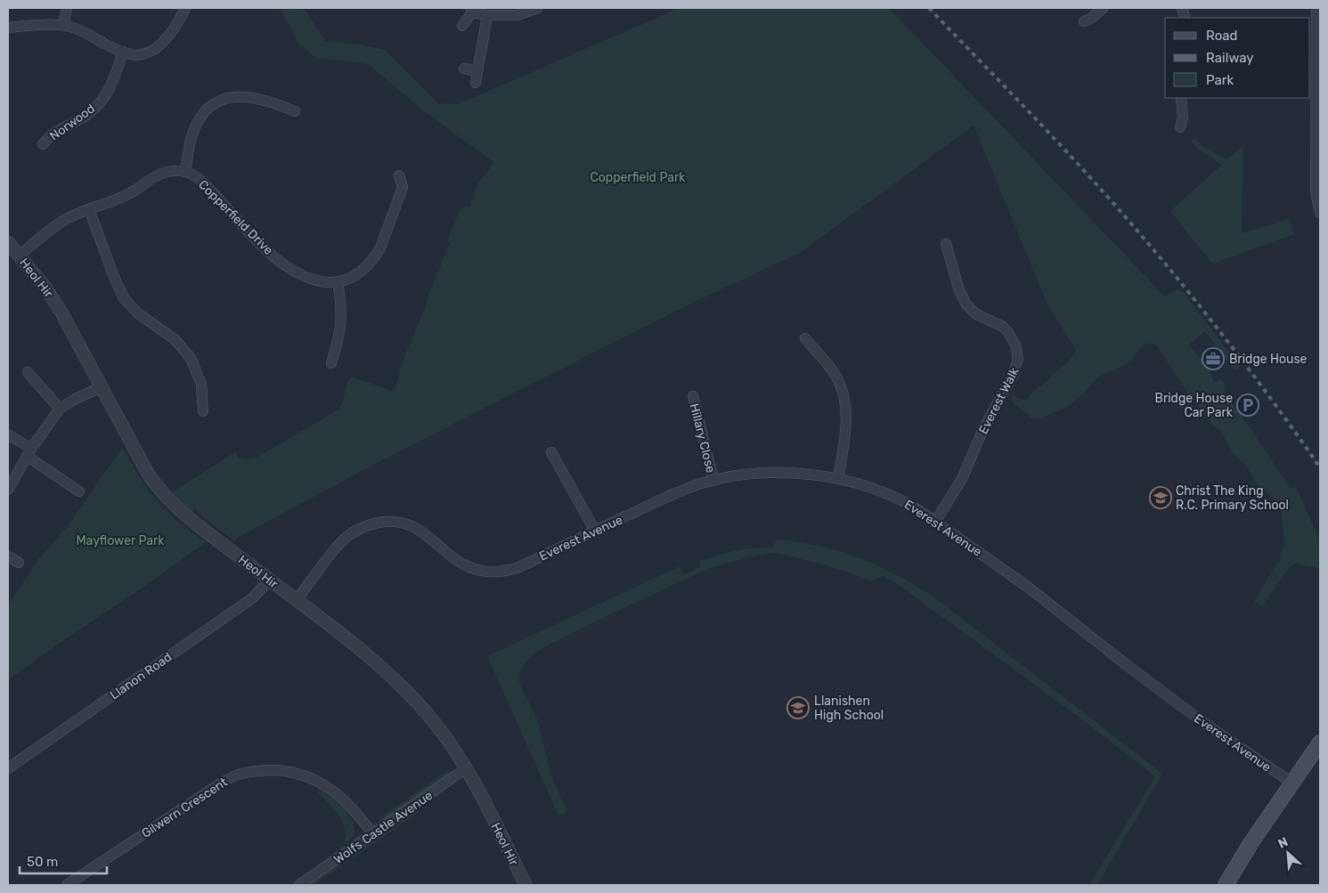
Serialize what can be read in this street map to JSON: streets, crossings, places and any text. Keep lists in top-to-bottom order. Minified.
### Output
{"streets":{"street":["Norwood","Copperfield Drive","Heol Hir","Everest Walk","Hillary Close","Everest Avenue","Llanon Road","Gilwern Crescent","Wolfs Castle Avenue"]},"crossings":[["Copperfield Drive","Heol Hir"],["Heol Hir","Everest Avenue"],["Heol Hir","Llanon Road"],["Heol Hir","Wolfs Castle Avenue"],["Everest Walk","Everest Avenue"],["Hillary Close","Everest Avenue"],["Gilwern Crescent","Wolfs Castle Avenue"]],"parks":["Copperfield Park","Mayflower Park"],"places":{"office":["Bridge House"],"parking":["Bridge House Car Park"],"school or university":["Christ The King R.C. Primary School","Llanishen High School"]},"legend":["Road","Railway","Park"],"scale_bar":"50 m","north":"top left"}
